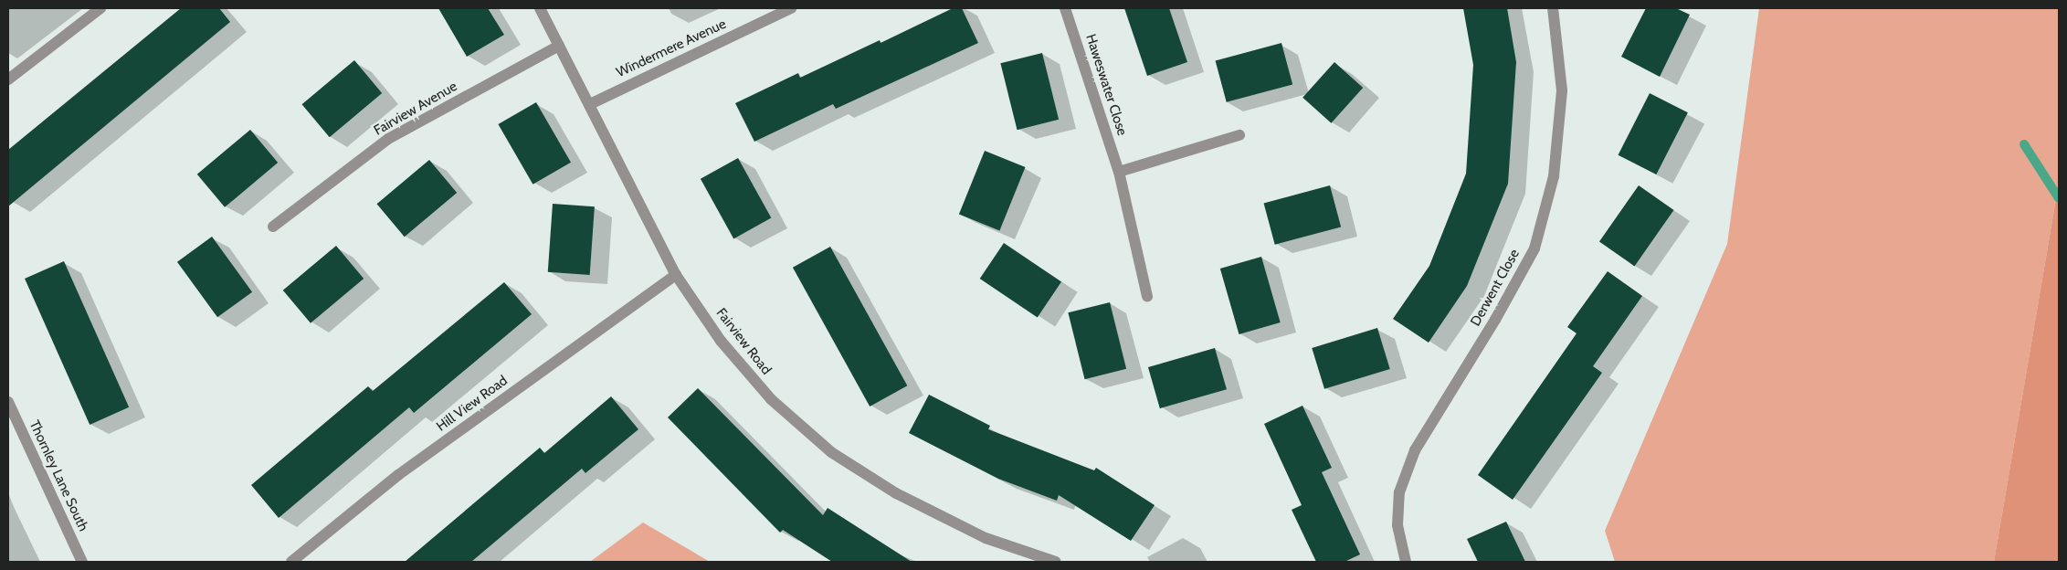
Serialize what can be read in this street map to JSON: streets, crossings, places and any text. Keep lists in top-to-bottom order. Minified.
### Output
{"streets":{"street":["Windermere Avenue","Haweswater Close","Fairview Avenue","Derwent Close","Fairview Road","Hill View Road","Thornley Lane South"]},"crossings":[["Windermere Avenue","Fairview Road"],["Fairview Avenue","Fairview Road"],["Fairview Road","Hill View Road"]]}
